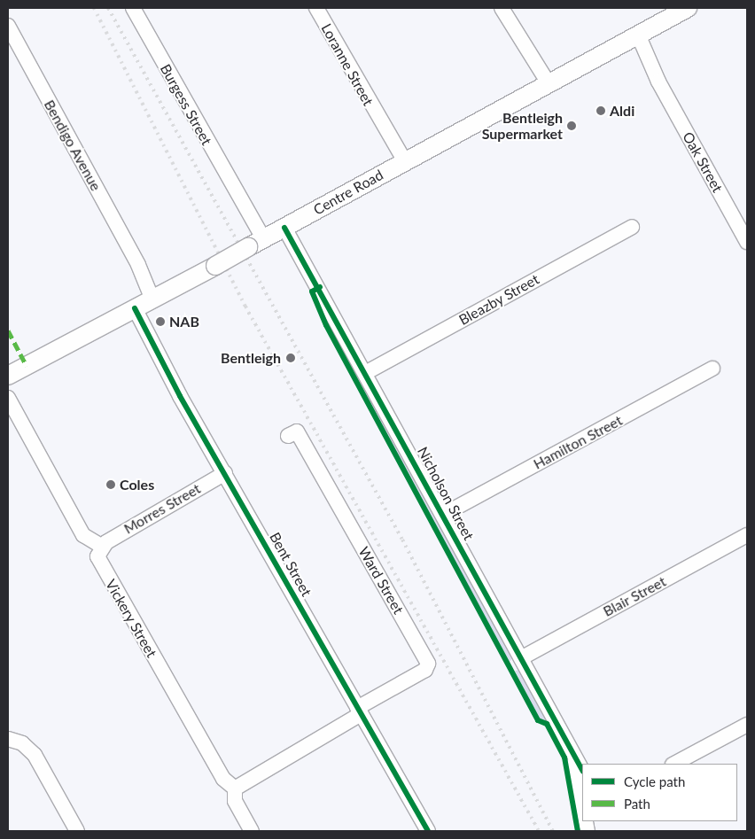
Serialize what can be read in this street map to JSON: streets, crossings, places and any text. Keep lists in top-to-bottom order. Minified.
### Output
{"streets":{"main road":["Centre Road"],"street":["Loranne Street","Burgess Street","Bendigo Avenue","Oak Street","Bleazby Street","Hamilton Street","Nicholson Street","Morres Street","Bent Street","Ward Street","Blair Street","Vickery Street"]},"crossings":[["Loranne Street","Centre Road"],["Burgess Street","Centre Road"],["Bendigo Avenue","Centre Road"],["Oak Street","Centre Road"],["Centre Road","Nicholson Street"],["Centre Road","Bent Street"],["Bleazby Street","Nicholson Street"],["Hamilton Street","Nicholson Street"],["Nicholson Street","Blair Street"],["Morres Street","Bent Street"],["Morres Street","Vickery Street"],["Bent Street","Ward Street"],["Ward Street","Vickery Street"]],"places":["Aldi","Bentleigh Supermarket","NAB","Bentleigh","Coles"],"legend":["Cycle path","Path"]}
